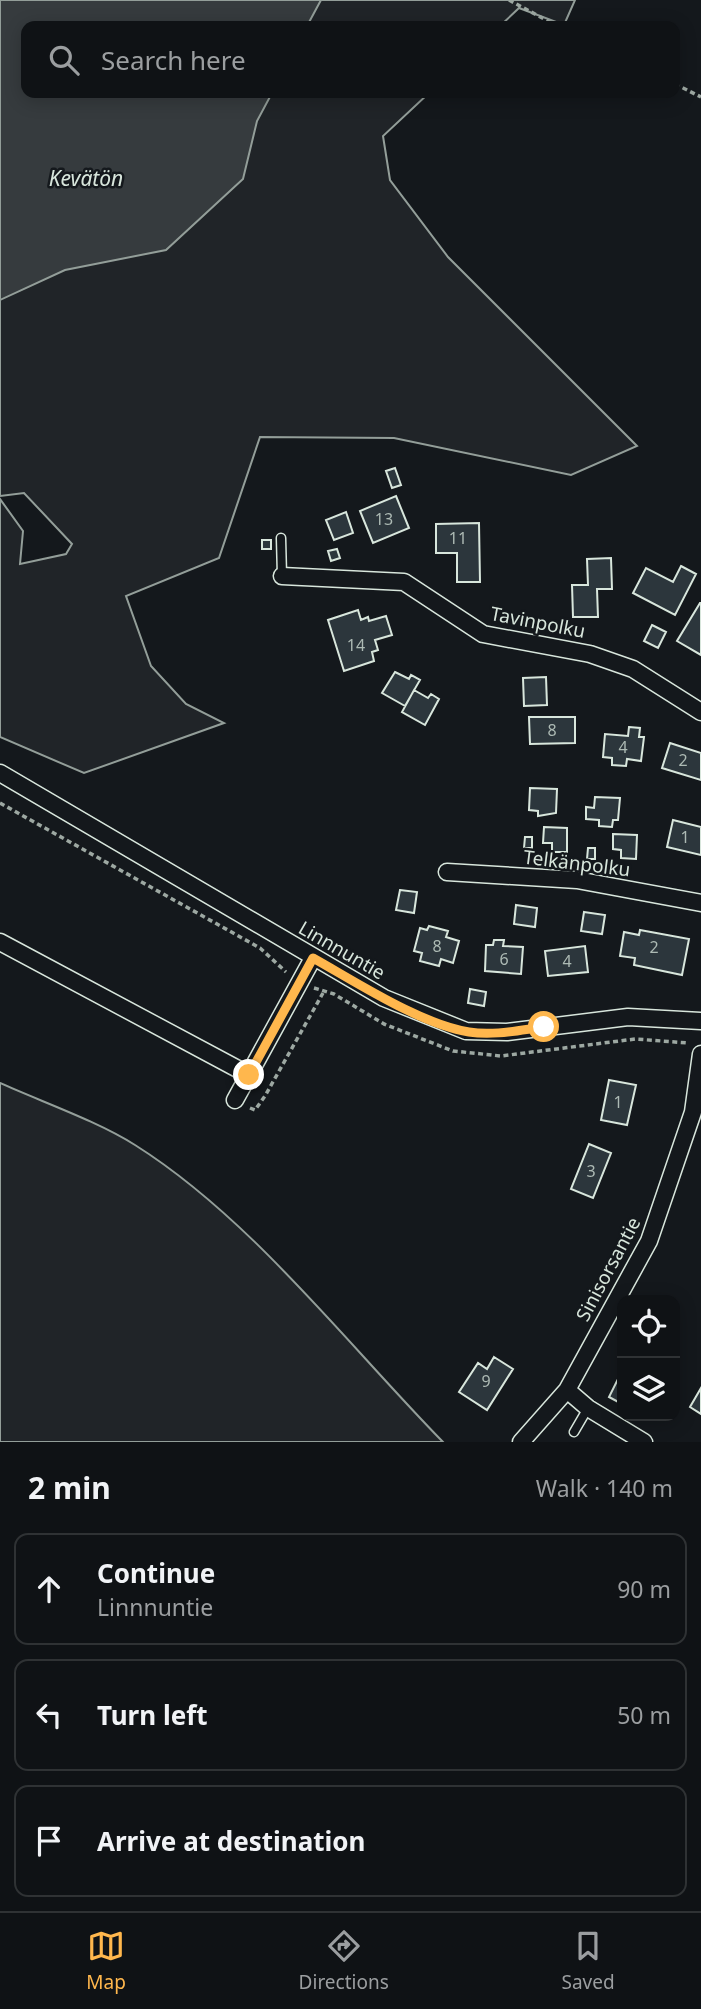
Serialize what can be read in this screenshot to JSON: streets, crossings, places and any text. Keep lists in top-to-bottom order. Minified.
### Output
{"streets":{"street":["Tavinpolku","Telkänpolku","Linnnuntie","Sinisorsantie"]},"water":["Kevätön"],"house_numbers":["13","11","14","8","4","2","1","8","2","6","4","1","3","9"],"page":{"search":"Search here","heading":["2 min","Walk · 140 m"],"list":[["Continue","Linnnuntie","90 m"],["Turn left","50 m"],"Arrive at destination"],"nav":["Map","Directions","Saved"]}}
